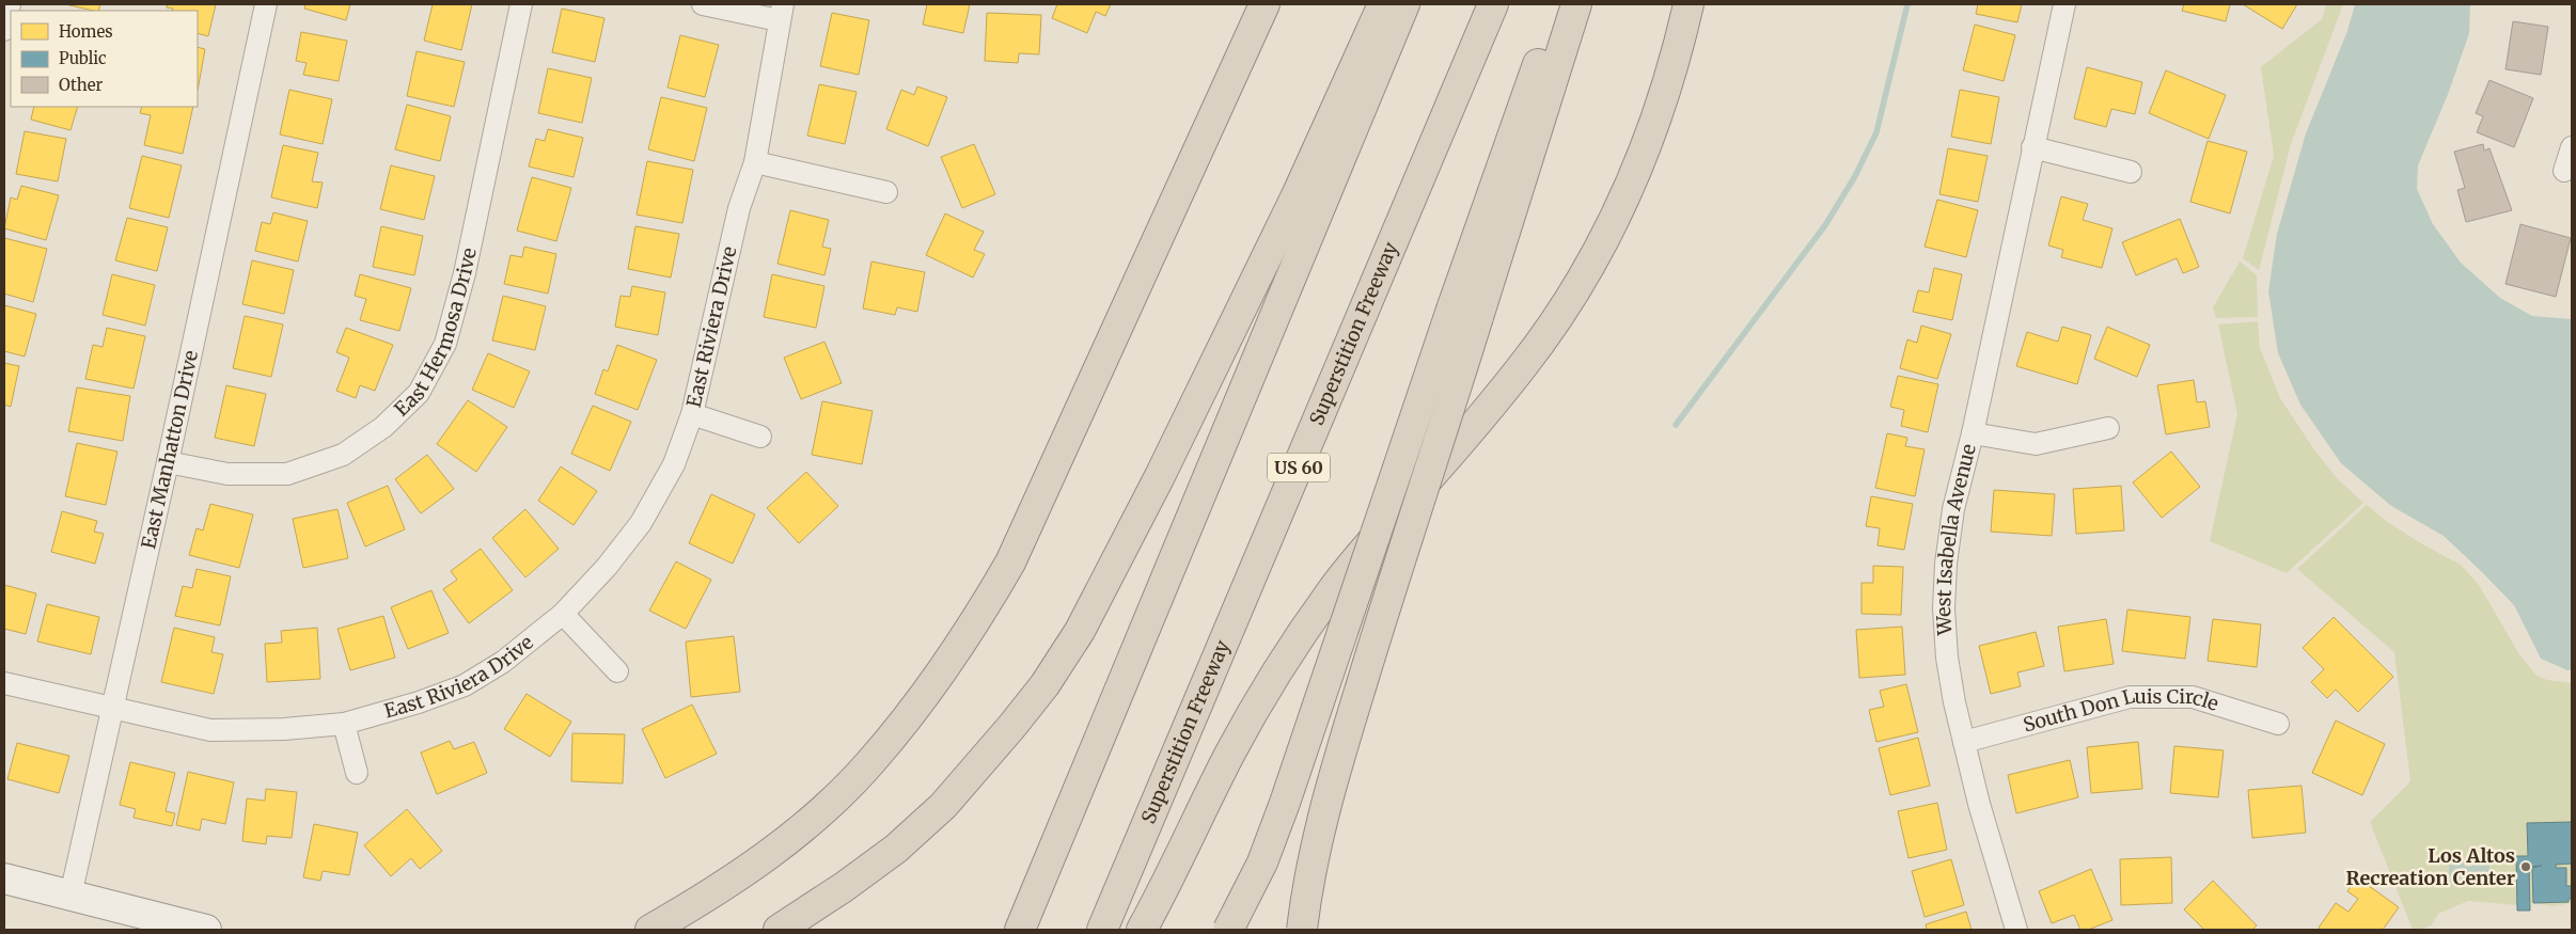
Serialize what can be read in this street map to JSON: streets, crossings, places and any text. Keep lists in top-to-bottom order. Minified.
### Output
{"streets":{"highway":["Superstition Freeway","US 60"],"street":["East Riviera Drive","East Hermosa Drive","East Manhatton Drive","West Isabella Avenue","South Don Luis Circle"]},"crossings":[["East Riviera Drive","East Manhatton Drive"],["East Hermosa Drive","East Manhatton Drive"],["West Isabella Avenue","South Don Luis Circle"]],"places":["Los Altos Recreation Center"],"legend":["Homes","Public","Other"]}
